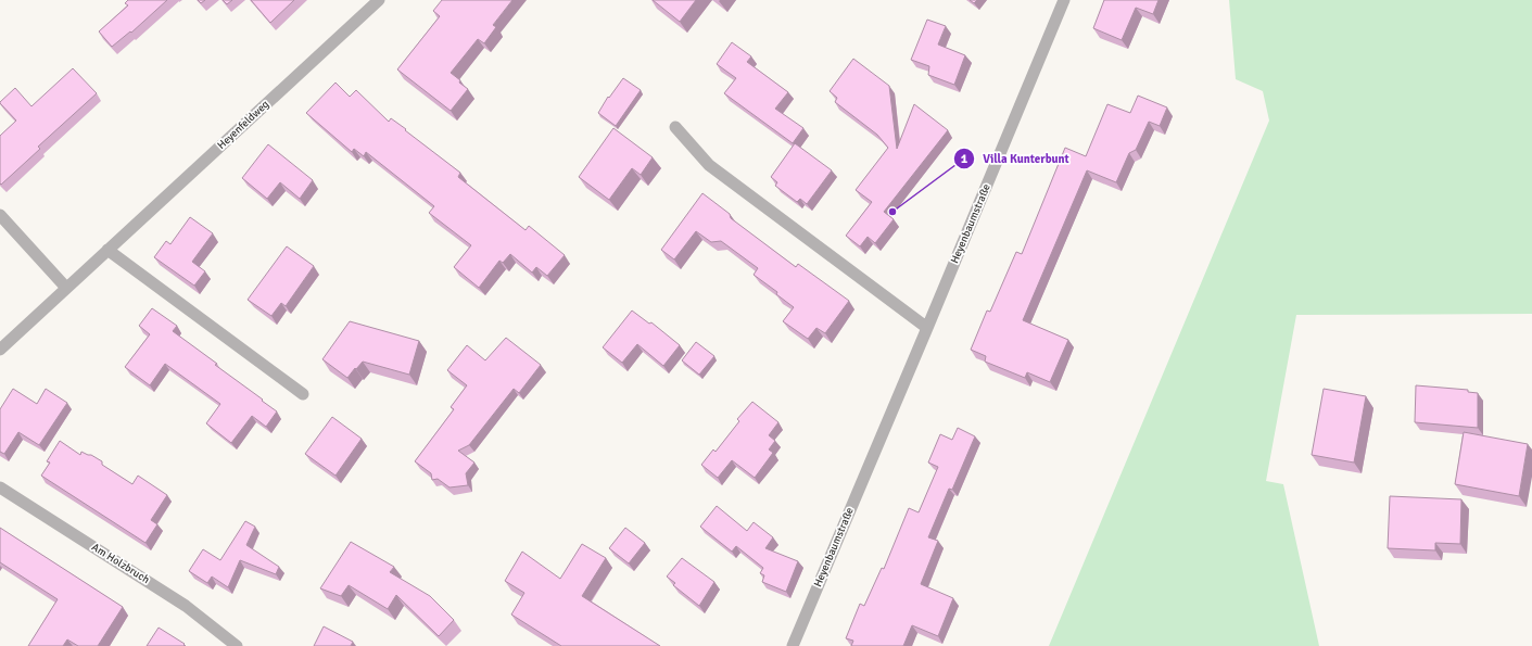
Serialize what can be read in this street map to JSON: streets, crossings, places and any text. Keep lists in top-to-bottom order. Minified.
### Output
{"streets":{"street":["Heyenfeldweg","Heyenbaumstraße","Am Holzbruch"]},"places":["Villa Kunterbunt"]}
